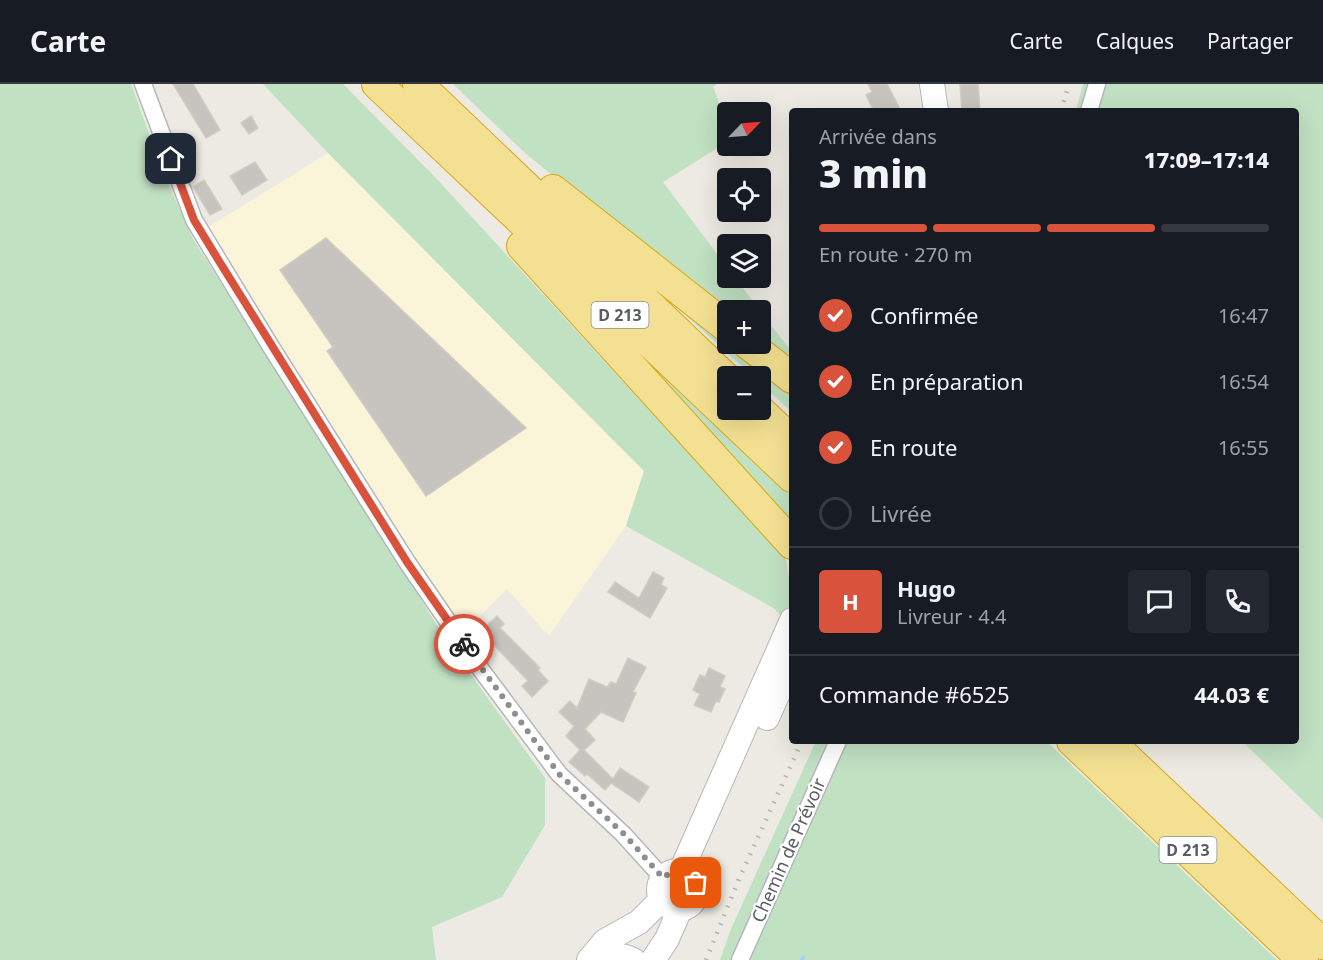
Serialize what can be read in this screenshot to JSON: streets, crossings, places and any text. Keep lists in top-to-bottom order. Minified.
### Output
{"streets":{"highway":["D 213"],"street":["Chemin de Prévoir"]},"north":"top right","page":{"header":"Carte","nav":["Carte","Calques","Partager"],"map_buttons":["+","−"],"heading":["3 min","Arrivée dans","17:09–17:14"],"panel":["Hugo","Livreur · 4.4","Commande #6525","44.03 €"],"bar":"En route · 270 m","list":[["Confirmée","16:47"],["En préparation","16:54"],["En route","16:55"],"Livrée"],"round":"H"}}
